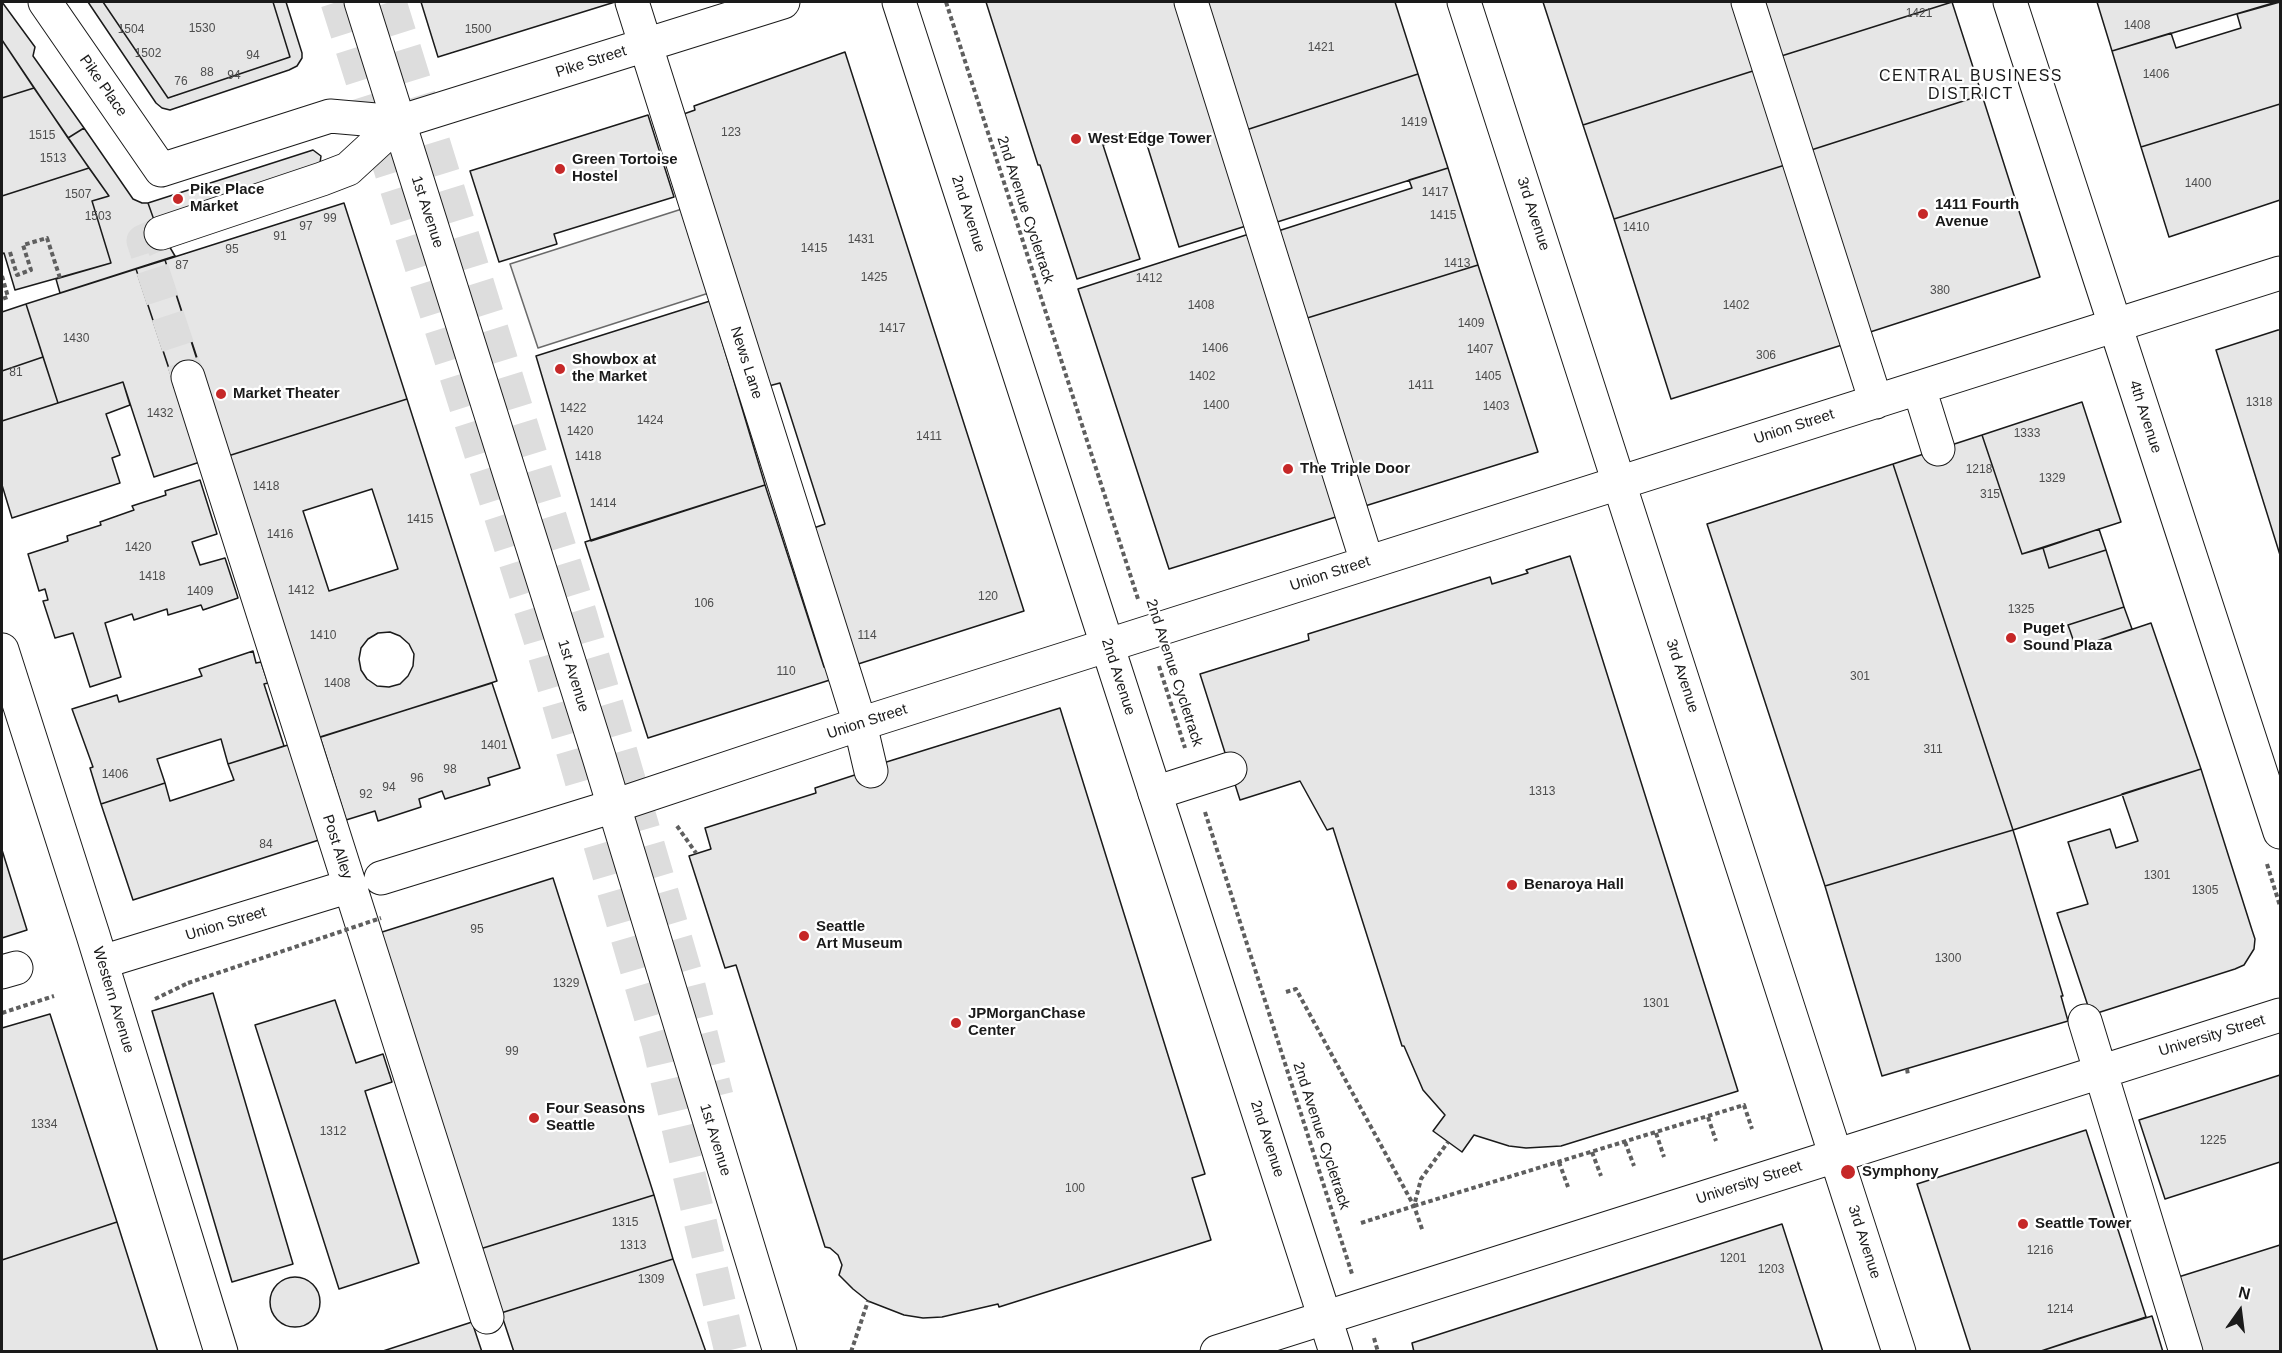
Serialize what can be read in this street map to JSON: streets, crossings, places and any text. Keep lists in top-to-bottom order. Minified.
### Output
{"streets":{"main road":["Pike Street","Pike Place","1st Avenue","2nd Avenue","3rd Avenue","News Lane","4th Avenue","Union Street","Post Alley","Western Avenue","University Street"],"path":["2nd Avenue Cycletrack"]},"crossings":[["Pike Street","Pike Place"],["Pike Street","1st Avenue"],["Pike Street","News Lane"],["2nd Avenue Cycletrack","Union Street"],["2nd Avenue Cycletrack","University Street"],["1st Avenue","Union Street"],["2nd Avenue","Union Street"],["2nd Avenue","University Street"],["3rd Avenue","Union Street"],["3rd Avenue","University Street"],["News Lane","Union Street"],["4th Avenue","Union Street"],["Union Street","Post Alley"],["Union Street","Western Avenue"]],"districts":["CENTRAL BUSINESS DISTRICT"],"places":["West Edge Tower","Green Tortoise Hostel","Pike Place Market","1411 Fourth Avenue","Showbox at the Market","Market Theater","The Triple Door","Puget Sound Plaza","Benaroya Hall","Seattle Art Museum","JPMorganChase Center","Four Seasons Seattle","Symphony","Seattle Tower"],"house_numbers":["1421","1408","1530","1504","1500","1421","1502","94","88","1406","94","76","1419","123","1515","1513","1400","1417","1507","1415","1503","99","97","1410","91","1431","1415","95","1413","87","1425","1412","380","1408","1402","1409","1417","1430","1406","1407","306","81","1402","1405","1411","1318","1400","1403","1422","1432","1424","1420","1333","1411","1418","1218","1329","1418","315","1414","1415","1416","1420","1418","1412","1409","120","106","1325","1410","114","110","301","1408","1401","311","98","1406","96","94","1313","92","84","1301","1305","95","1300","1329","1301","99","1334","1312","1225","100","1315","1313","1216","1201","1203","1309","1214"],"north":"top"}
